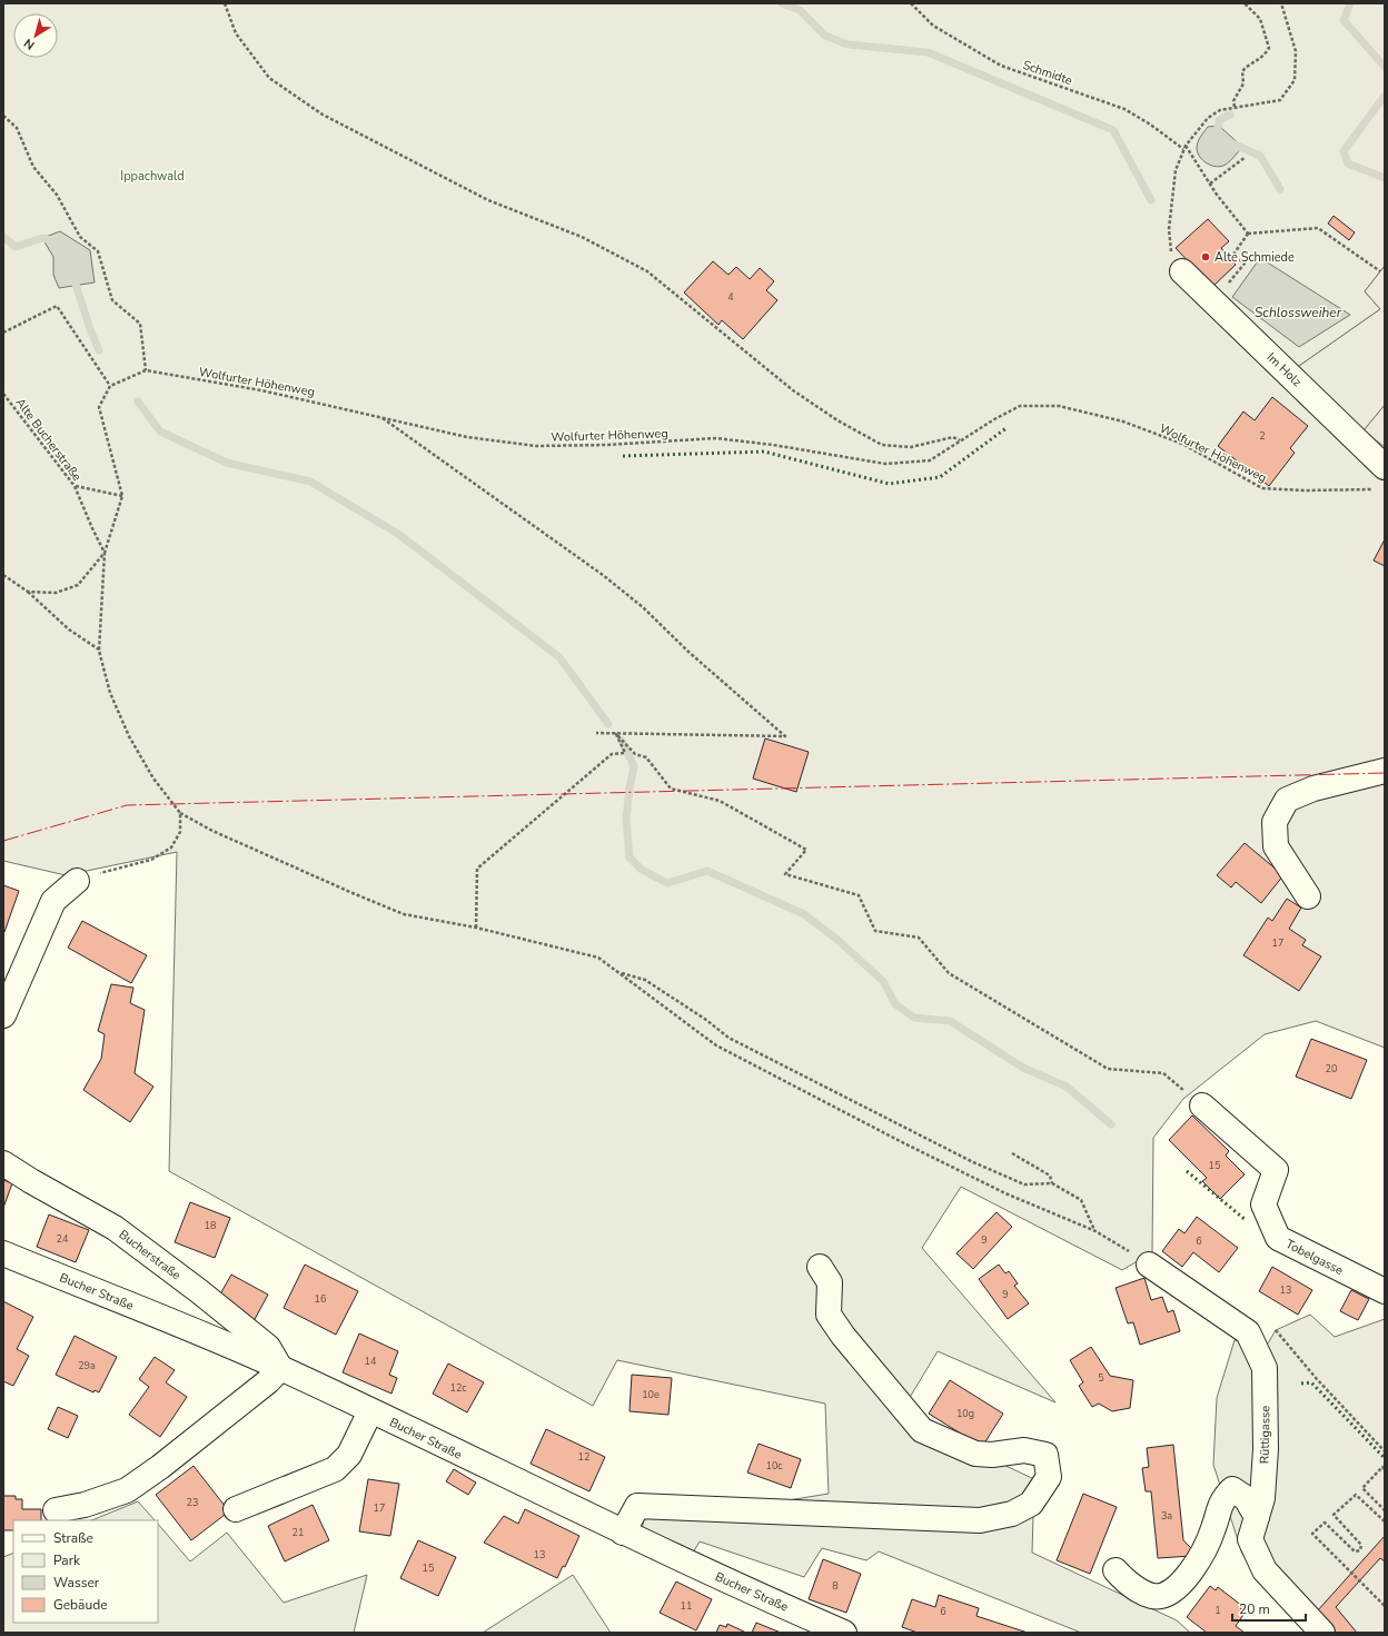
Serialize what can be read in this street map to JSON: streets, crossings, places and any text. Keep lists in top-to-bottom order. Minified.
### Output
{"streets":{"street":["Im Holz","Bucherstraße","Tobelgasse","Bucher Straße","Rüttigasse"],"path":["Schmidte","Wolfurter Höhenweg","Alte Bucherstraße"]},"crossings":[["Im Holz","Wolfurter Höhenweg"],["Bucherstraße","Bucher Straße"]],"water":["Schlossweiher"],"parks":["Ippachwald"],"places":["Alte Schmiede"],"house_numbers":["4","2","17","20","15","18","24","9","6","13","9","16","14","29a","5","12c","10e","10g","12","10c","23","17","3a","21","13","15","8","11","1","6"],"legend":["Straße","Park","Wasser","Gebäude"],"scale_bar":"20 m","north":"bottom left"}
